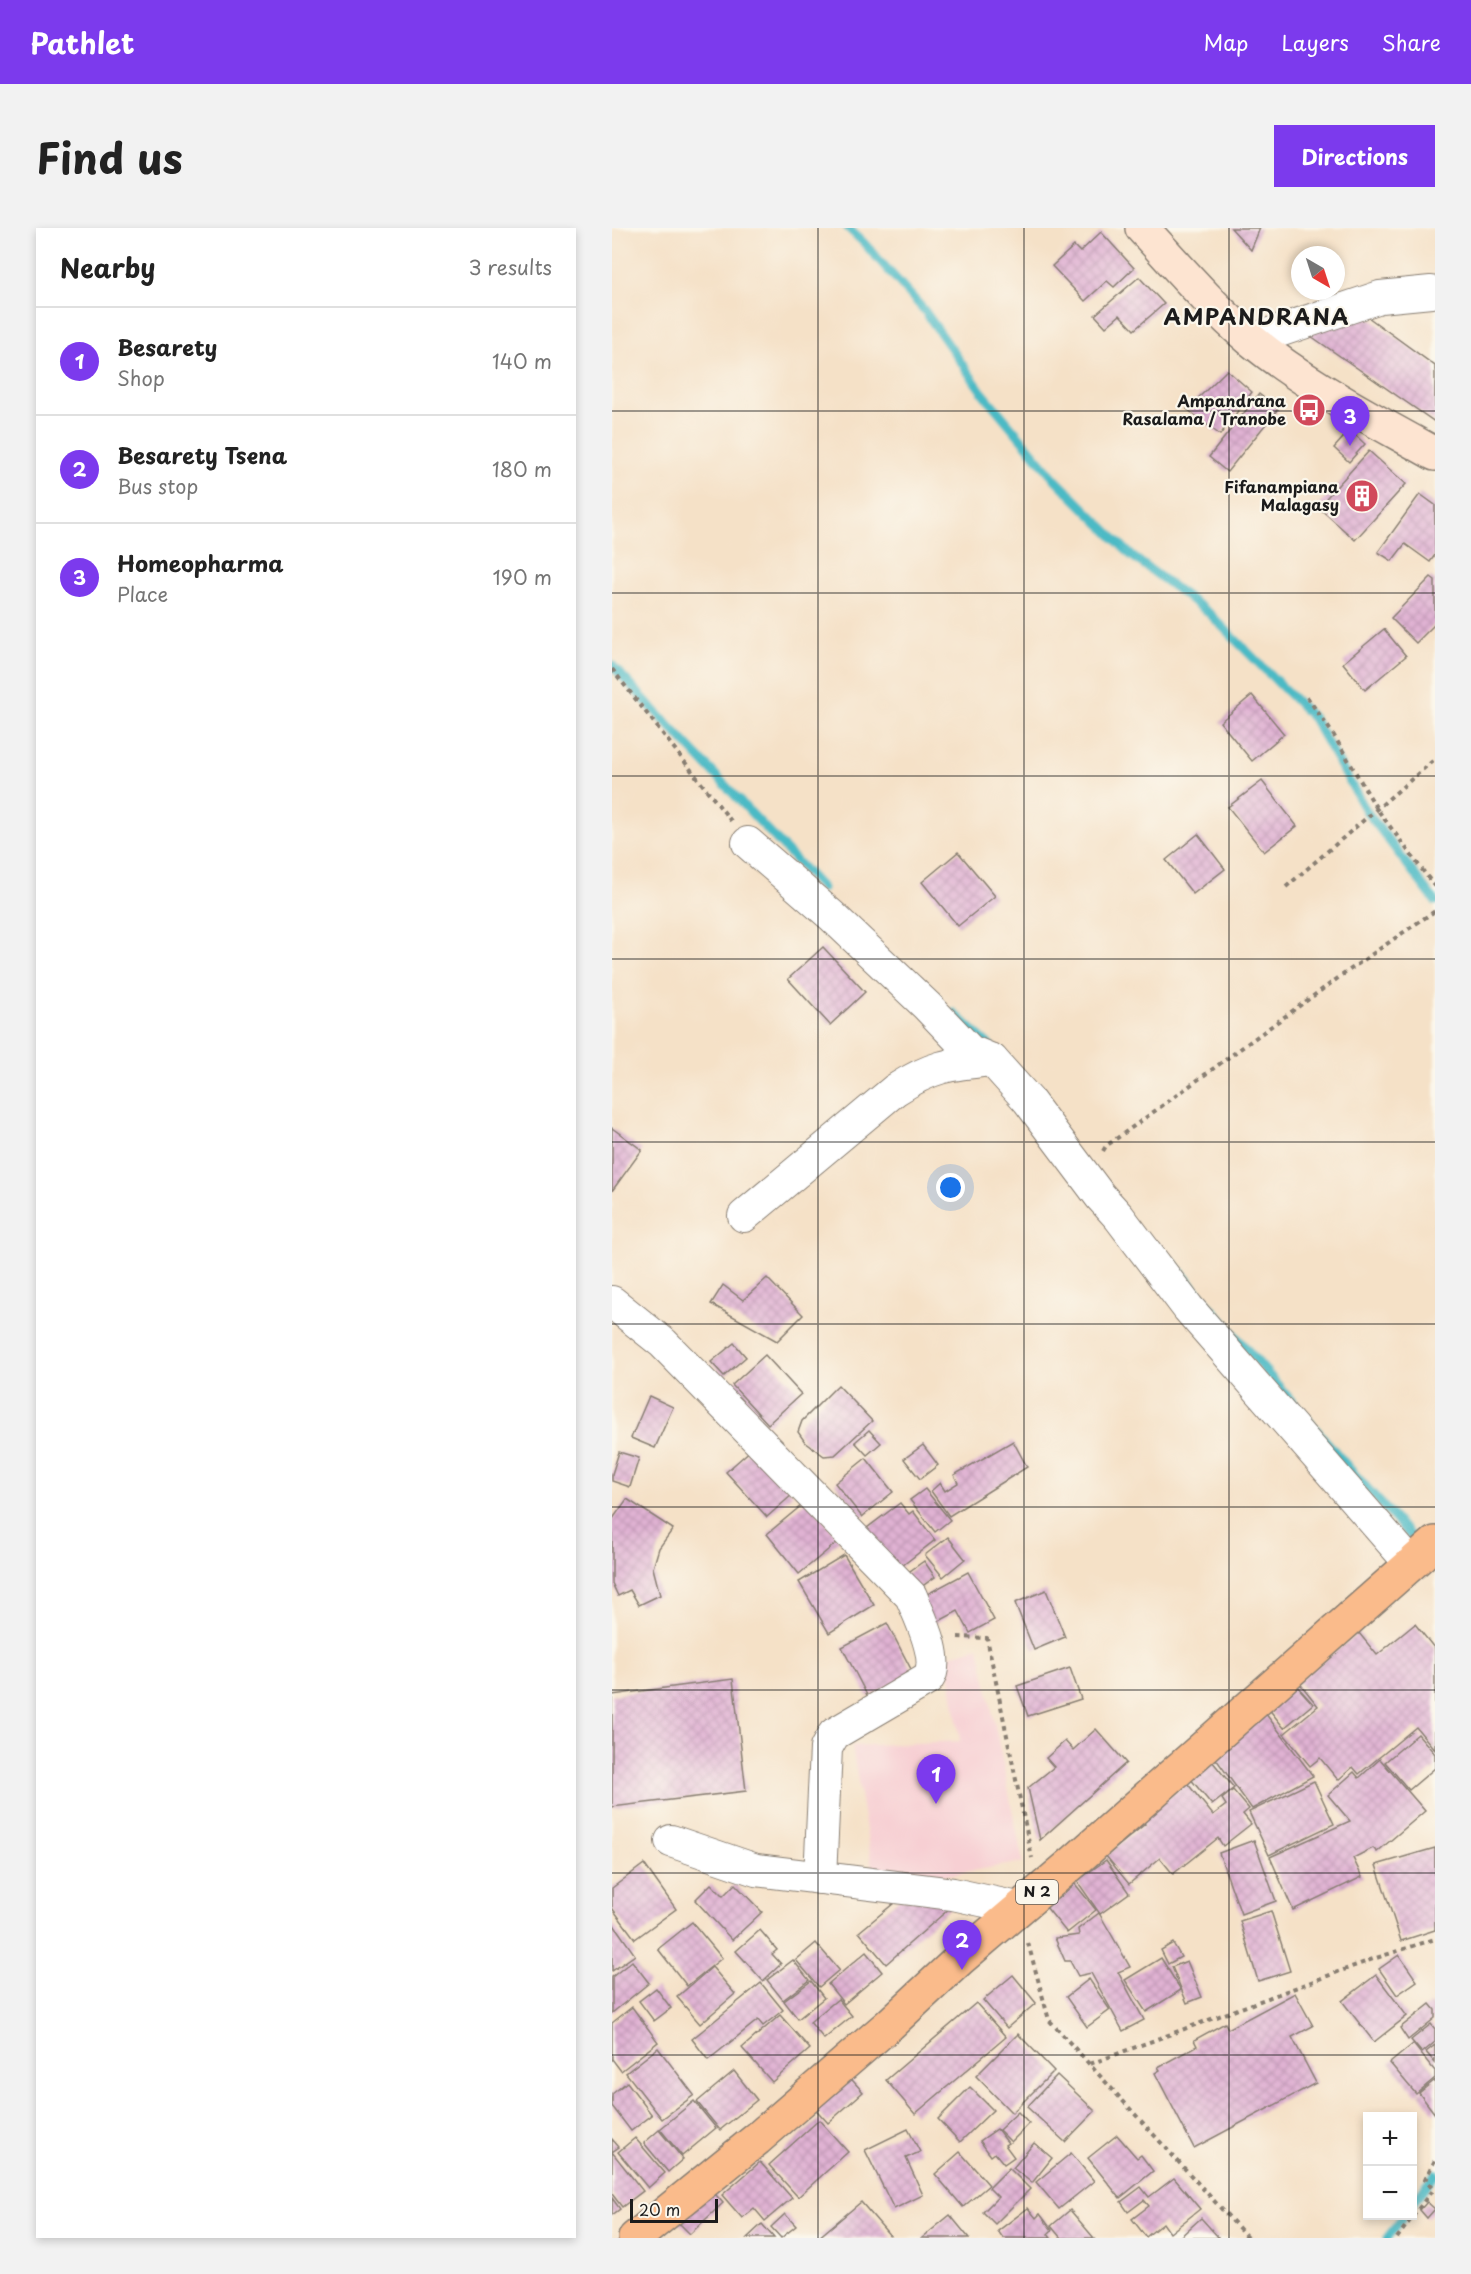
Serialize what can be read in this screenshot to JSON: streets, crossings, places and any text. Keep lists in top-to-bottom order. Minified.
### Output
{"streets":{"main road":["N 2"]},"districts":["AMPANDRANA"],"places":{"bus stop":["Ampandrana Rasalama / Tranobe"],"building":["Fifanampiana Malagasy"]},"scale_bar":"20 m","north":"bottom right","page":{"header":"Pathlet","nav":["Map","Layers","Share"],"title":"Find us","buttons":"Directions","heading":["Nearby","3 results"],"list":[{"mark":"1","name":"Besarety","note":"Shop","value":"140 m"},{"mark":"2","name":"Besarety Tsena","note":"Bus stop","value":"180 m"},{"mark":"3","name":"Homeopharma","note":"Place","value":"190 m"}],"pins":["3","1","2"],"map_buttons":["+","−"],"scale":"20 m"}}
